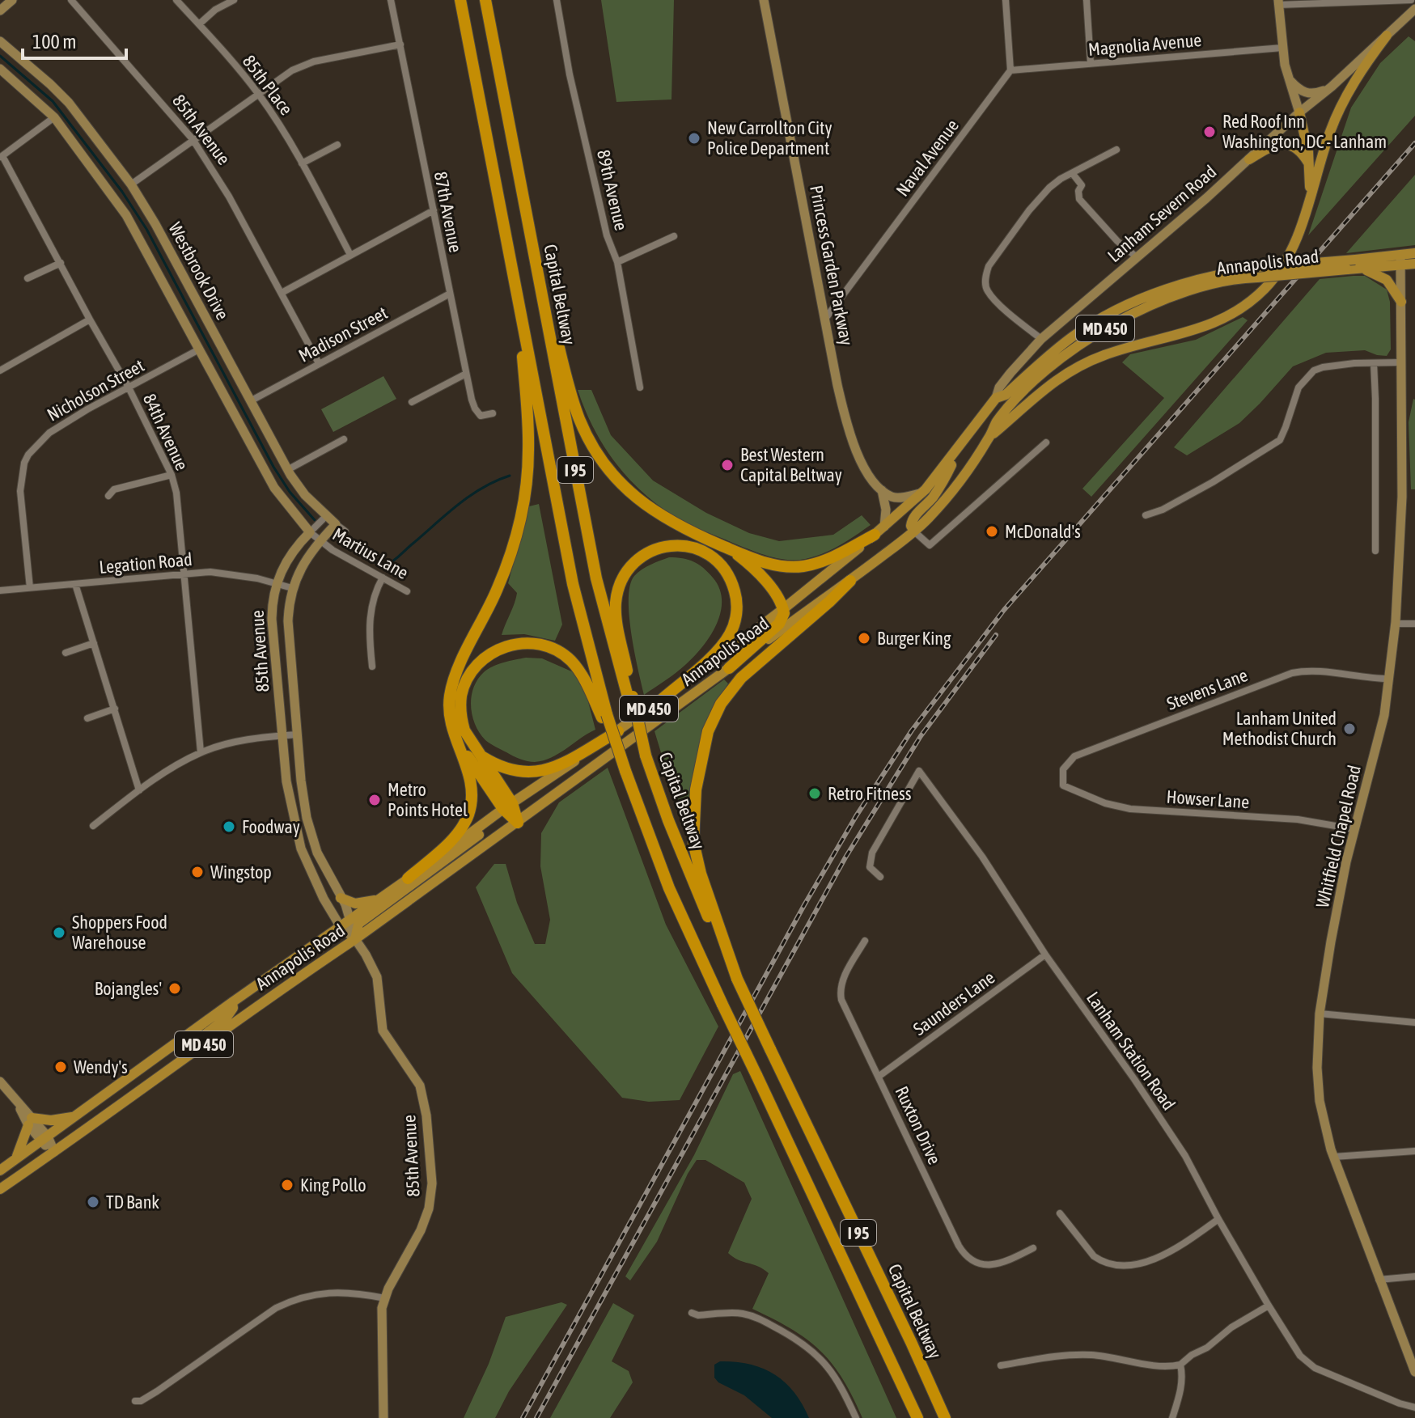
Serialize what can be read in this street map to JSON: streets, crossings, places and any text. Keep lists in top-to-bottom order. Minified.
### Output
{"streets":{"highway":["Capital Beltway","I 95"],"main road":["Annapolis Road","MD 450"],"street":["Magnolia Avenue","85th Place","85th Avenue","Naval Avenue","89th Avenue","87th Avenue","Lanham Severn Road","Princess Garden Parkway","Westbrook Drive","Madison Street","Nicholson Street","84th Avenue","Martius Lane","Legation Road","Stevens Lane","Howser Lane","Whitfield Chapel Road","Saunders Lane","Lanham Station Road","Ruxton Drive"]},"crossings":[["Magnolia Avenue","Naval Avenue"],["85th Avenue","Annapolis Road"],["85th Avenue","Westbrook Drive"],["85th Avenue","Madison Street"],["85th Avenue","Martius Lane"],["85th Avenue","Legation Road"],["Naval Avenue","Princess Garden Parkway"],["87th Avenue","Madison Street"],["Lanham Severn Road","Annapolis Road"],["Annapolis Road","Princess Garden Parkway"],["Annapolis Road","Whitfield Chapel Road"],["Westbrook Drive","Madison Street"],["Westbrook Drive","Nicholson Street"],["Westbrook Drive","Martius Lane"],["Nicholson Street","84th Avenue"],["Nicholson Street","Legation Road"],["84th Avenue","Legation Road"],["Stevens Lane","Howser Lane"],["Stevens Lane","Whitfield Chapel Road"],["Howser Lane","Whitfield Chapel Road"],["Saunders Lane","Lanham Station Road"],["Saunders Lane","Ruxton Drive"]],"places":["Red Roof Inn Washington, DC - Lanham","New Carrollton City Police Department","Best Western Capital Beltway","McDonald's","Burger King","Lanham United Methodist Church","Retro Fitness","Metro Points Hotel","Foodway","Wingstop","Shoppers Food Warehouse","Bojangles'","Wendy's","King Pollo","TD Bank"],"scale_bar":"100 m"}
